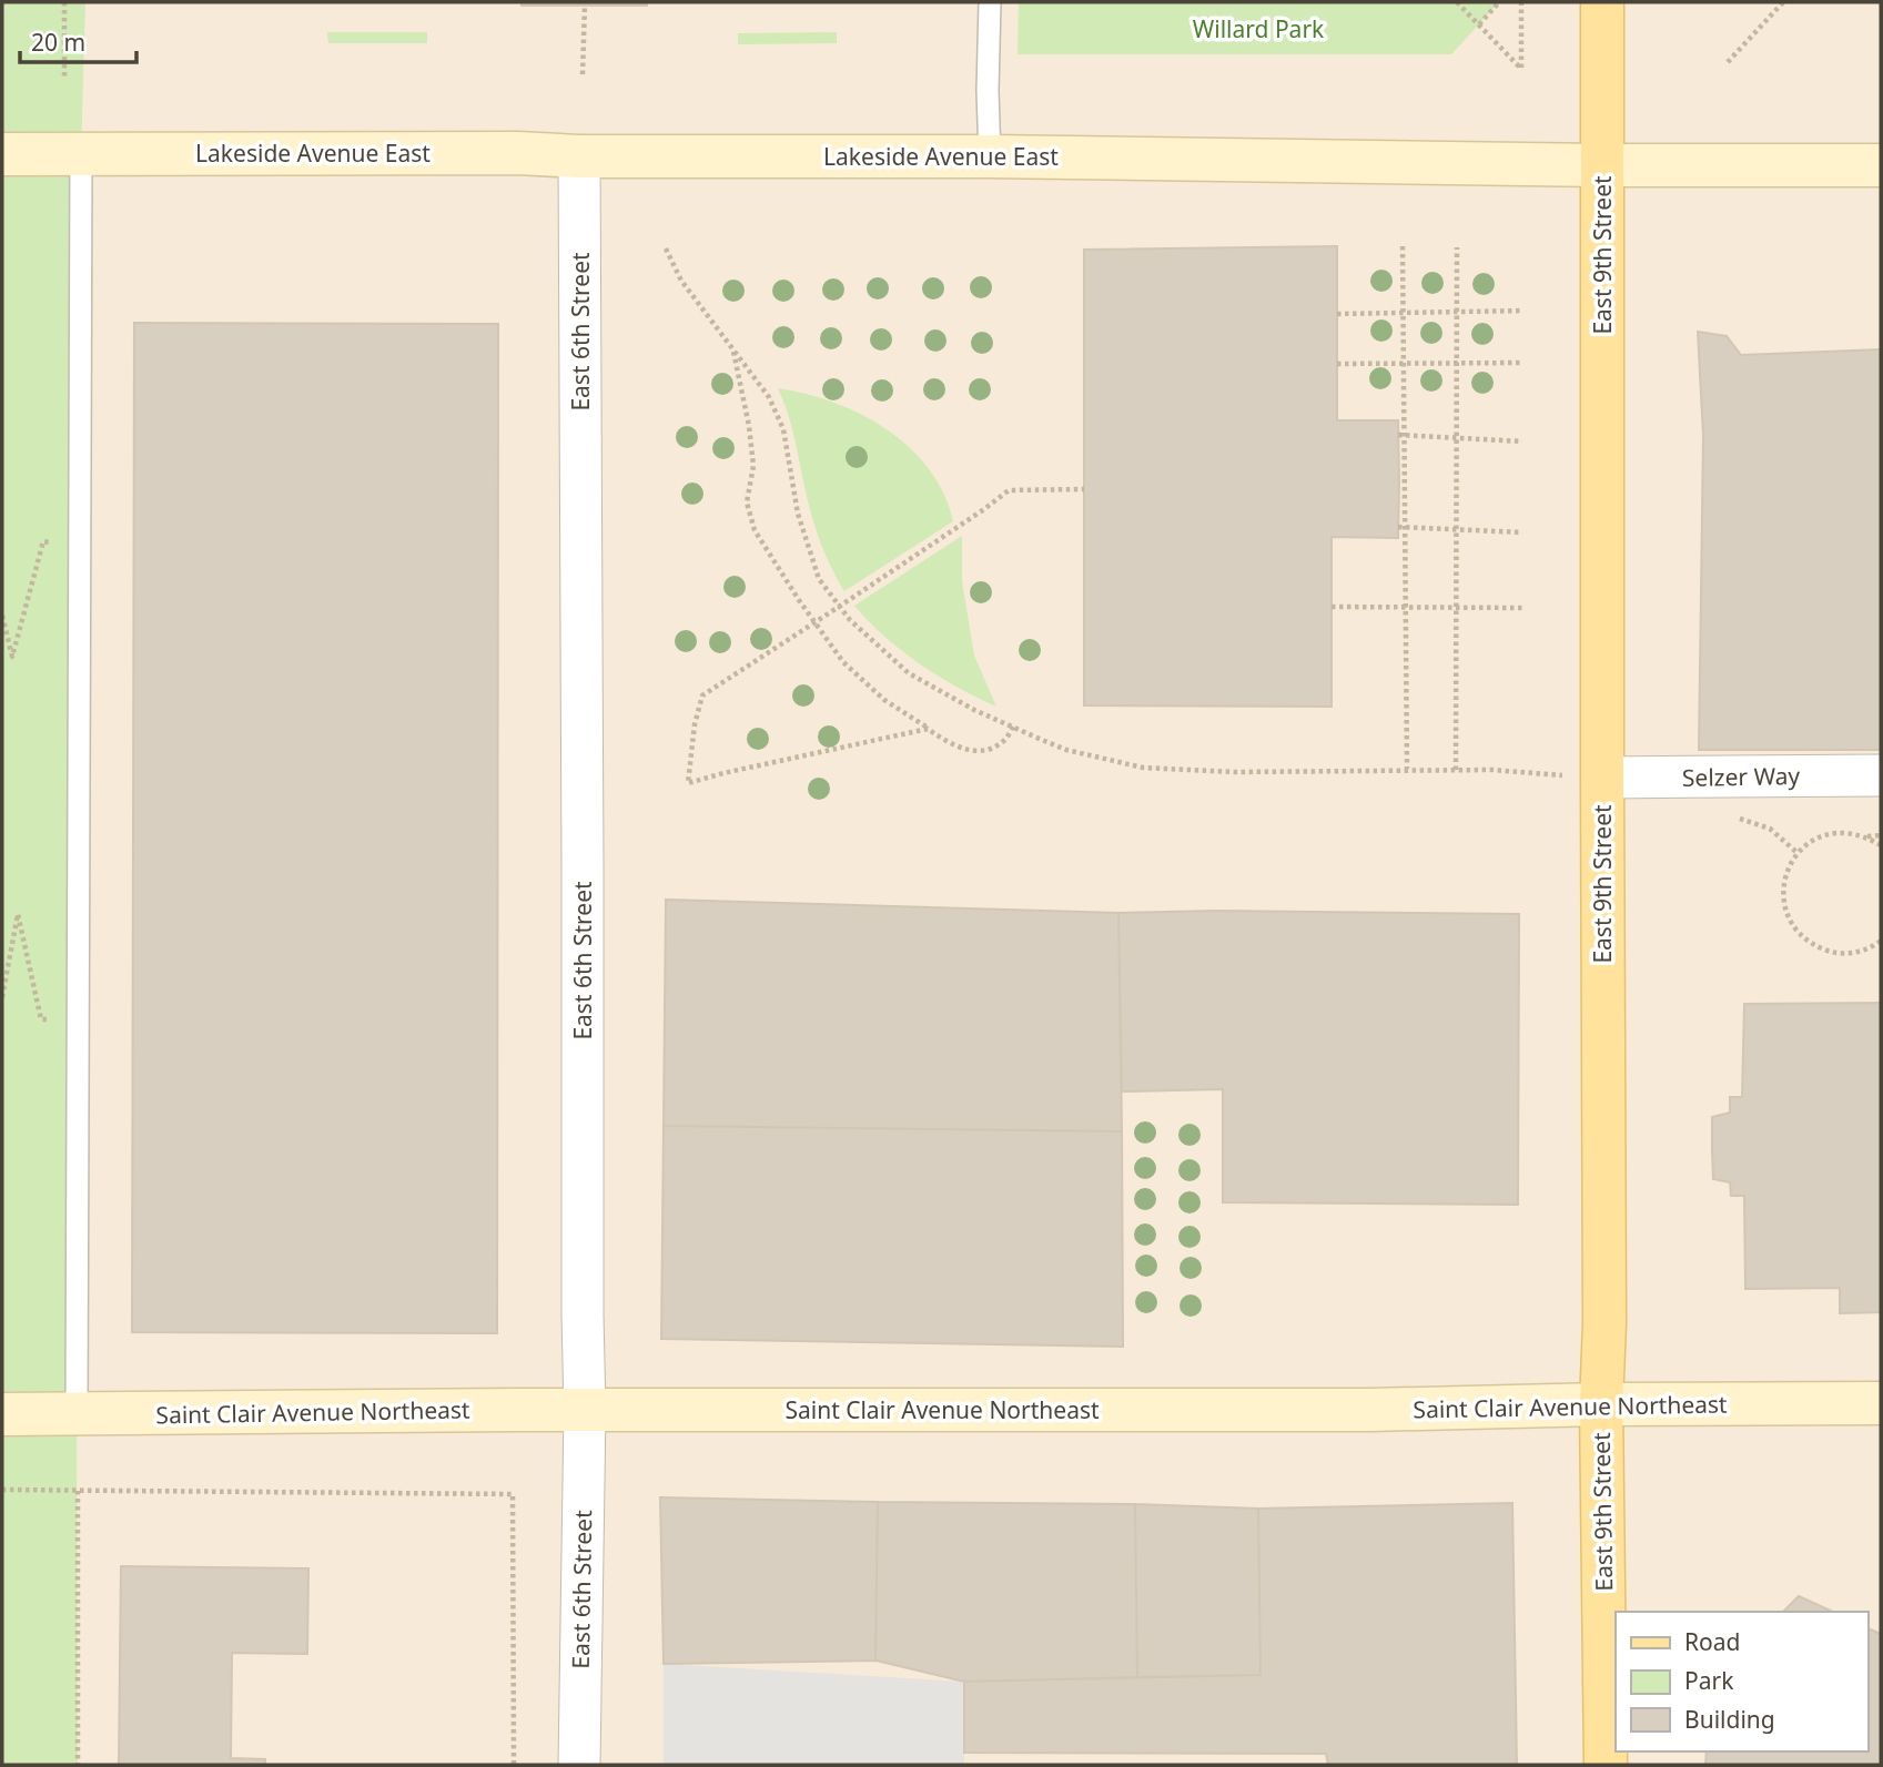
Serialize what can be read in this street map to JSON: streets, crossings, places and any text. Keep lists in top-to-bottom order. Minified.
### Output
{"streets":{"main road":["East 9th Street"],"street":["Lakeside Avenue East","East 6th Street","Selzer Way","Saint Clair Avenue Northeast"]},"crossings":[["Lakeside Avenue East","East 9th Street"],["Lakeside Avenue East","East 6th Street"],["East 9th Street","Selzer Way"],["East 9th Street","Saint Clair Avenue Northeast"],["East 6th Street","Saint Clair Avenue Northeast"]],"parks":["Willard Park"],"legend":["Road","Park","Building"],"scale_bar":"20 m"}
